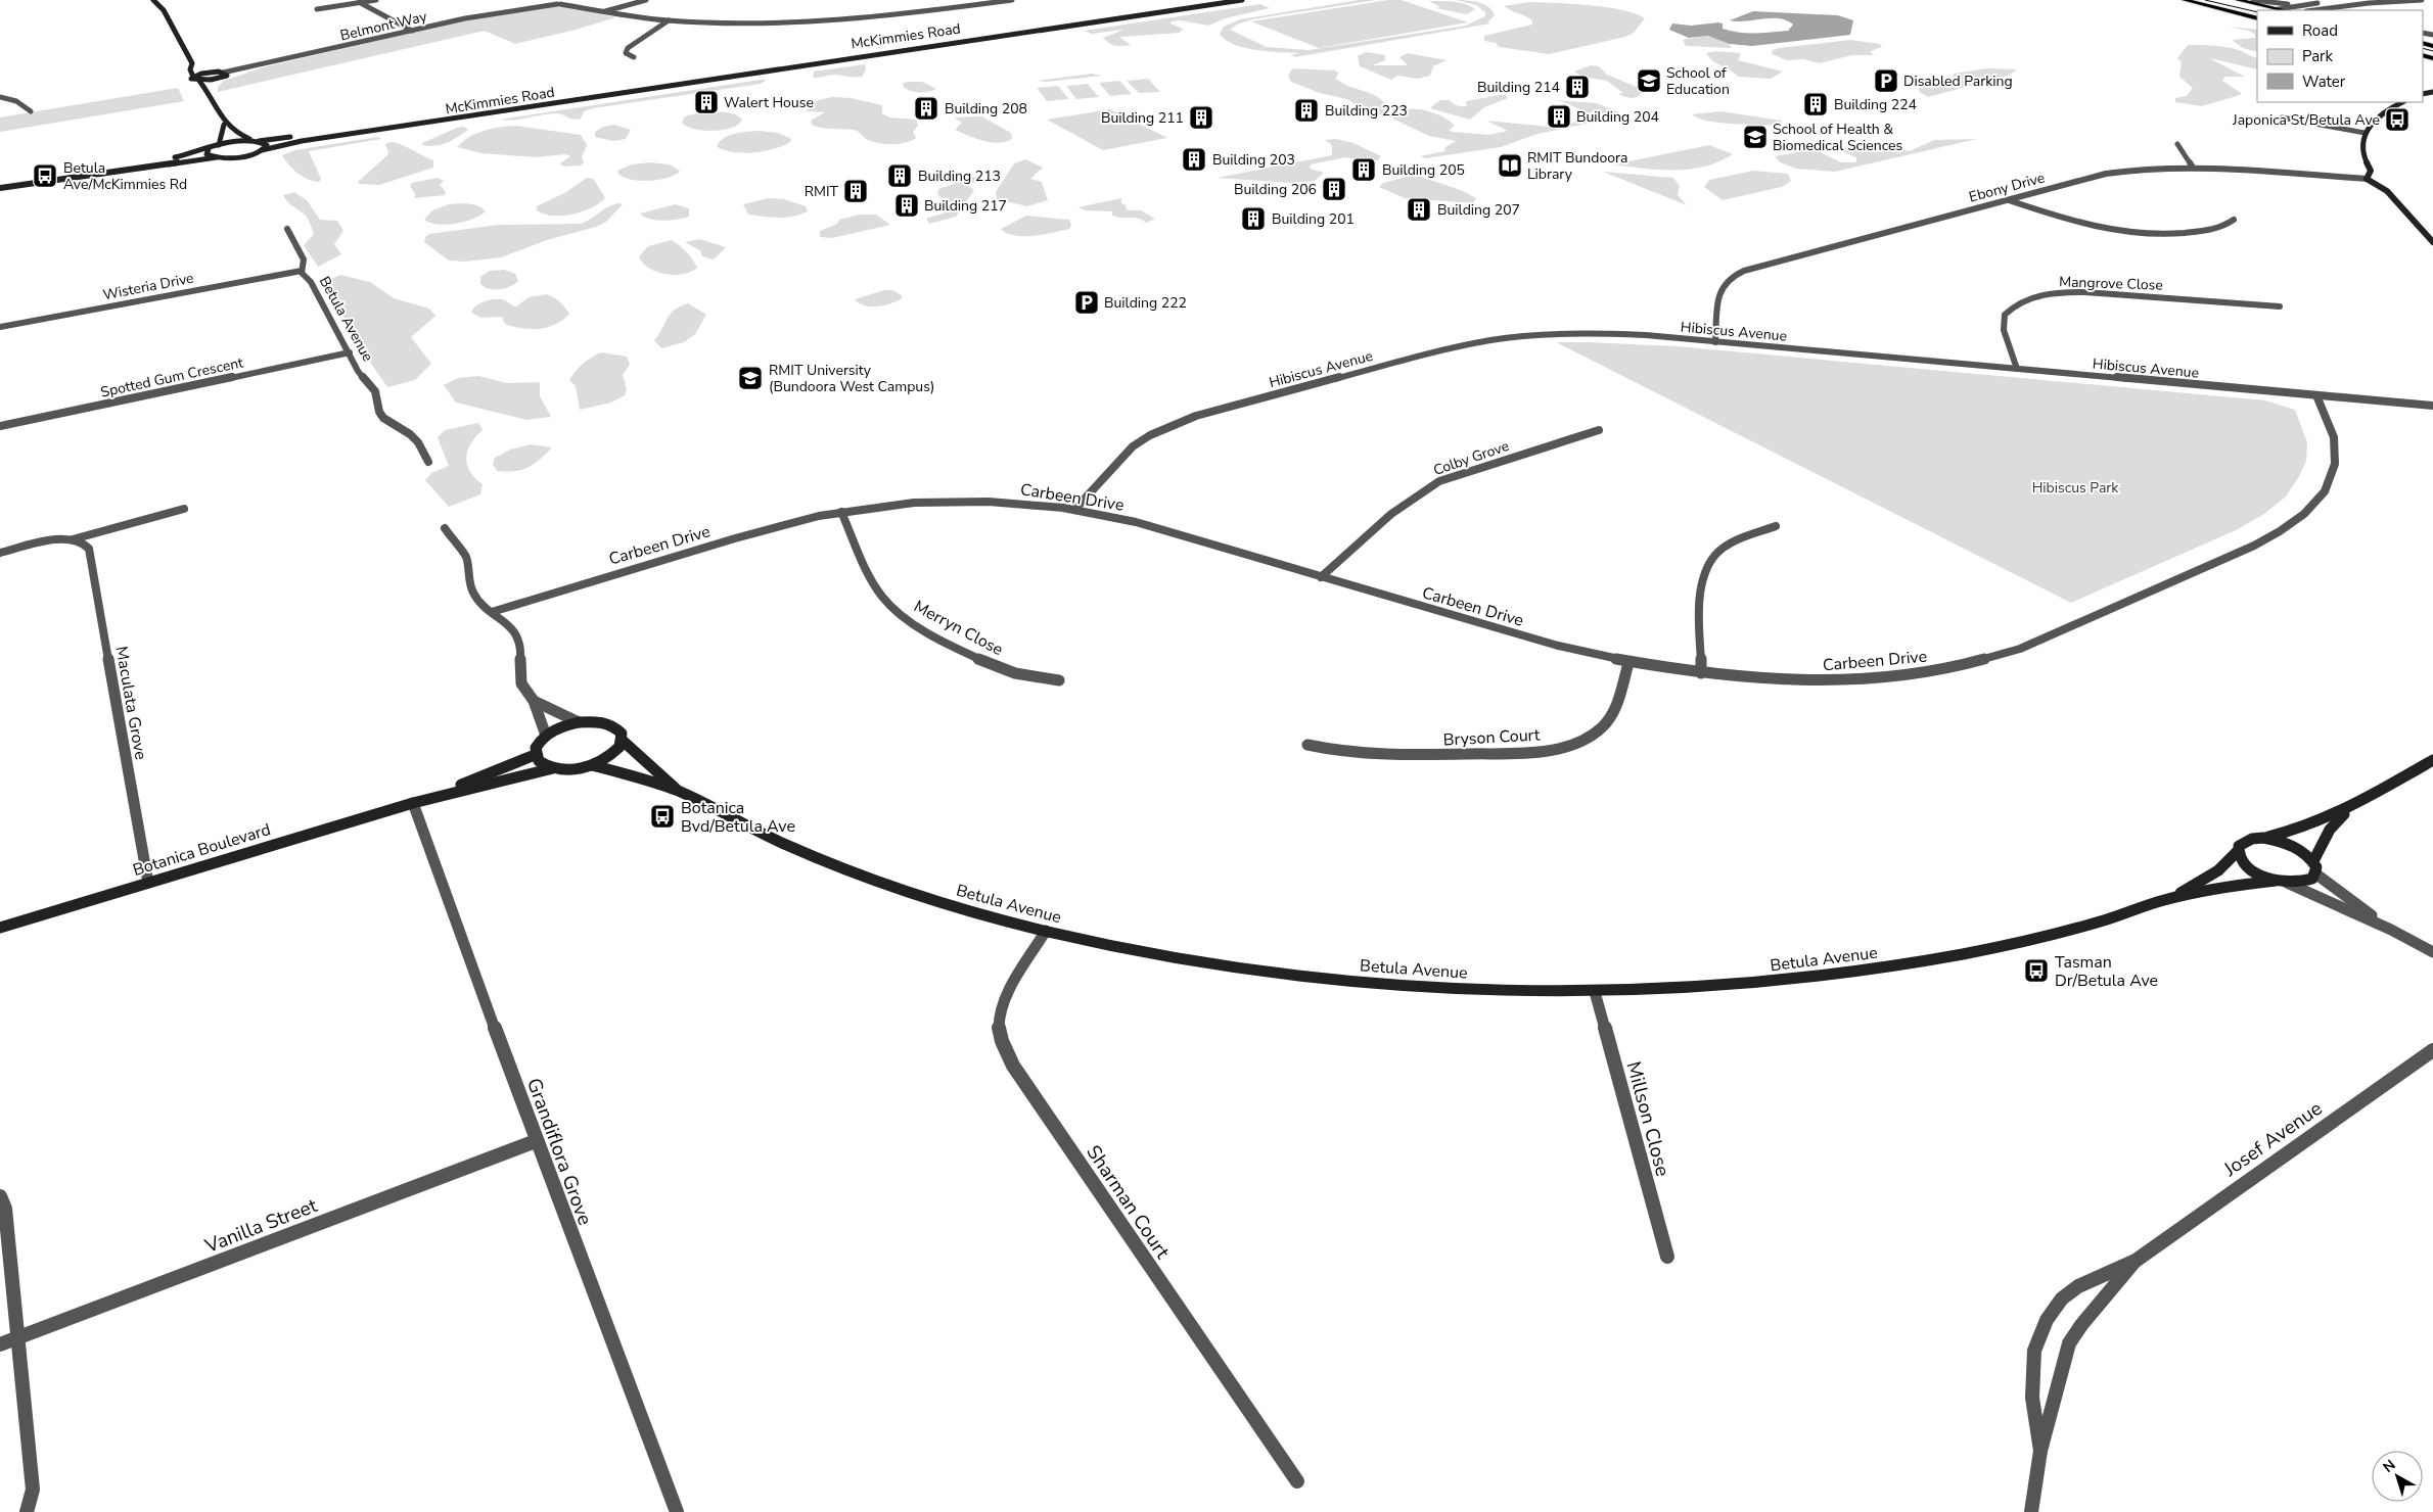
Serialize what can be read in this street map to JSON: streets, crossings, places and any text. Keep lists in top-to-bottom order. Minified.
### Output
{"streets":{"street":["Belmont Way","McKimmies Road","Ebony Drive","Mangrove Close","Wisteria Drive","Betula Avenue","Hibiscus Avenue","Spotted Gum Crescent","Colby Grove","Carbeen Drive","Merryn Close","Maculata Grove","Bryson Court","Botanica Boulevard","Millson Close","Josef Avenue","Grandiflora Grove","Sharman Court","Vanilla Street"]},"crossings":[["Ebony Drive","Hibiscus Avenue"],["Mangrove Close","Hibiscus Avenue"],["Wisteria Drive","Betula Avenue"],["Betula Avenue","Spotted Gum Crescent"],["Betula Avenue","Botanica Boulevard"],["Betula Avenue","Millson Close"],["Betula Avenue","Sharman Court"],["Hibiscus Avenue","Carbeen Drive"],["Colby Grove","Carbeen Drive"],["Carbeen Drive","Merryn Close"],["Carbeen Drive","Bryson Court"],["Maculata Grove","Botanica Boulevard"],["Botanica Boulevard","Grandiflora Grove"],["Grandiflora Grove","Vanilla Street"]],"parks":["Hibiscus Park"],"places":{"school or university":["School of Education","School of Health & Biomedical Sciences","RMIT University (Bundoora West Campus)"],"parking":["Disabled Parking","Building 222"],"building":["Building 214","Walert House","Building 224","Building 208","Building 223","Building 204","Building 211","Building 203","Building 205","Building 213","Building 206","RMIT","Building 217","Building 207","Building 201"],"bus stop":["Japonica St/Betula Ave","Betula Ave/McKimmies Rd","Botanica Bvd/Betula Ave","Tasman Dr/Betula Ave"],"library":["RMIT Bundoora Library"]},"legend":["Road","Park","Water"],"north":"top left"}
